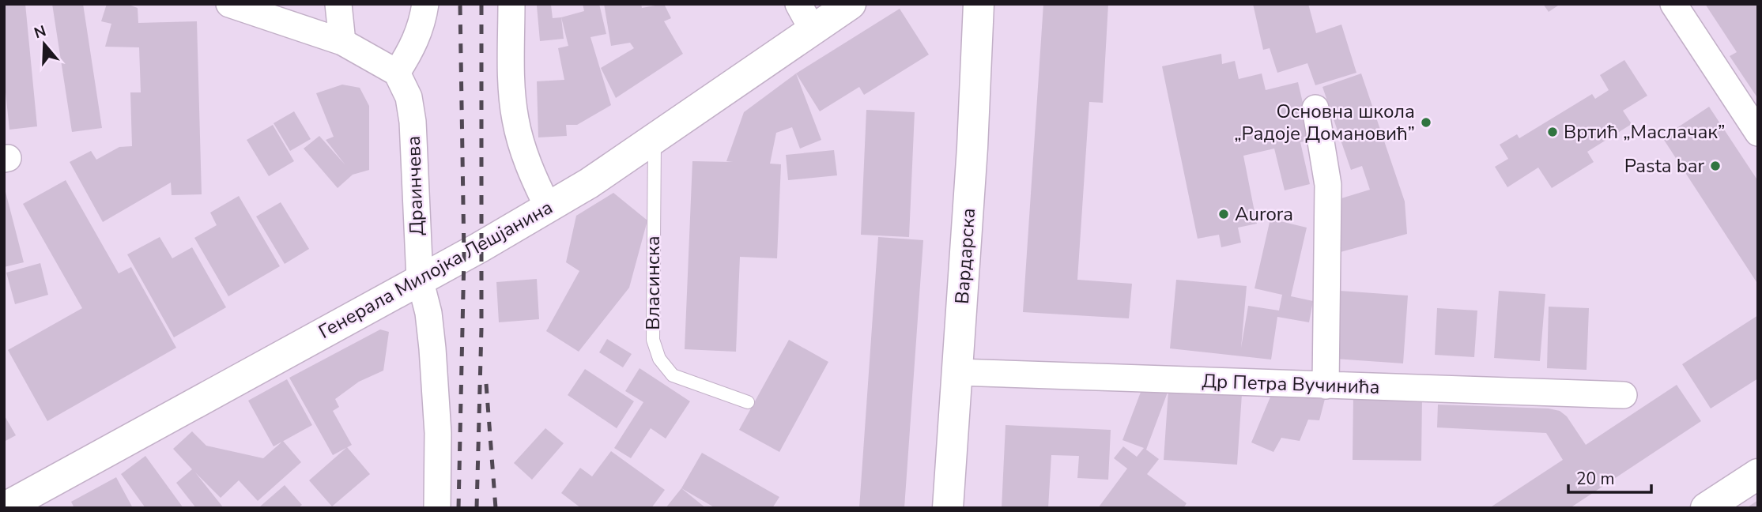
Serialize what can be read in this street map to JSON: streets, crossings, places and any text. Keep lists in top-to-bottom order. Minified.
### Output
{"streets":{"street":["Драинчева","Вардарска","Генерала Милојка Лешјанина","Др Петра Вучинића"],"lane":["Власинска"]},"crossings":[["Драинчева","Генерала Милојка Лешјанина"],["Вардарска","Др Петра Вучинића"],["Генерала Милојка Лешјанина","Власинска"]],"places":["Основна школа „Радоје Домановић”","Вртић „Маслачак”","Pasta bar","Aurora"],"scale_bar":"20 m","north":"top"}
